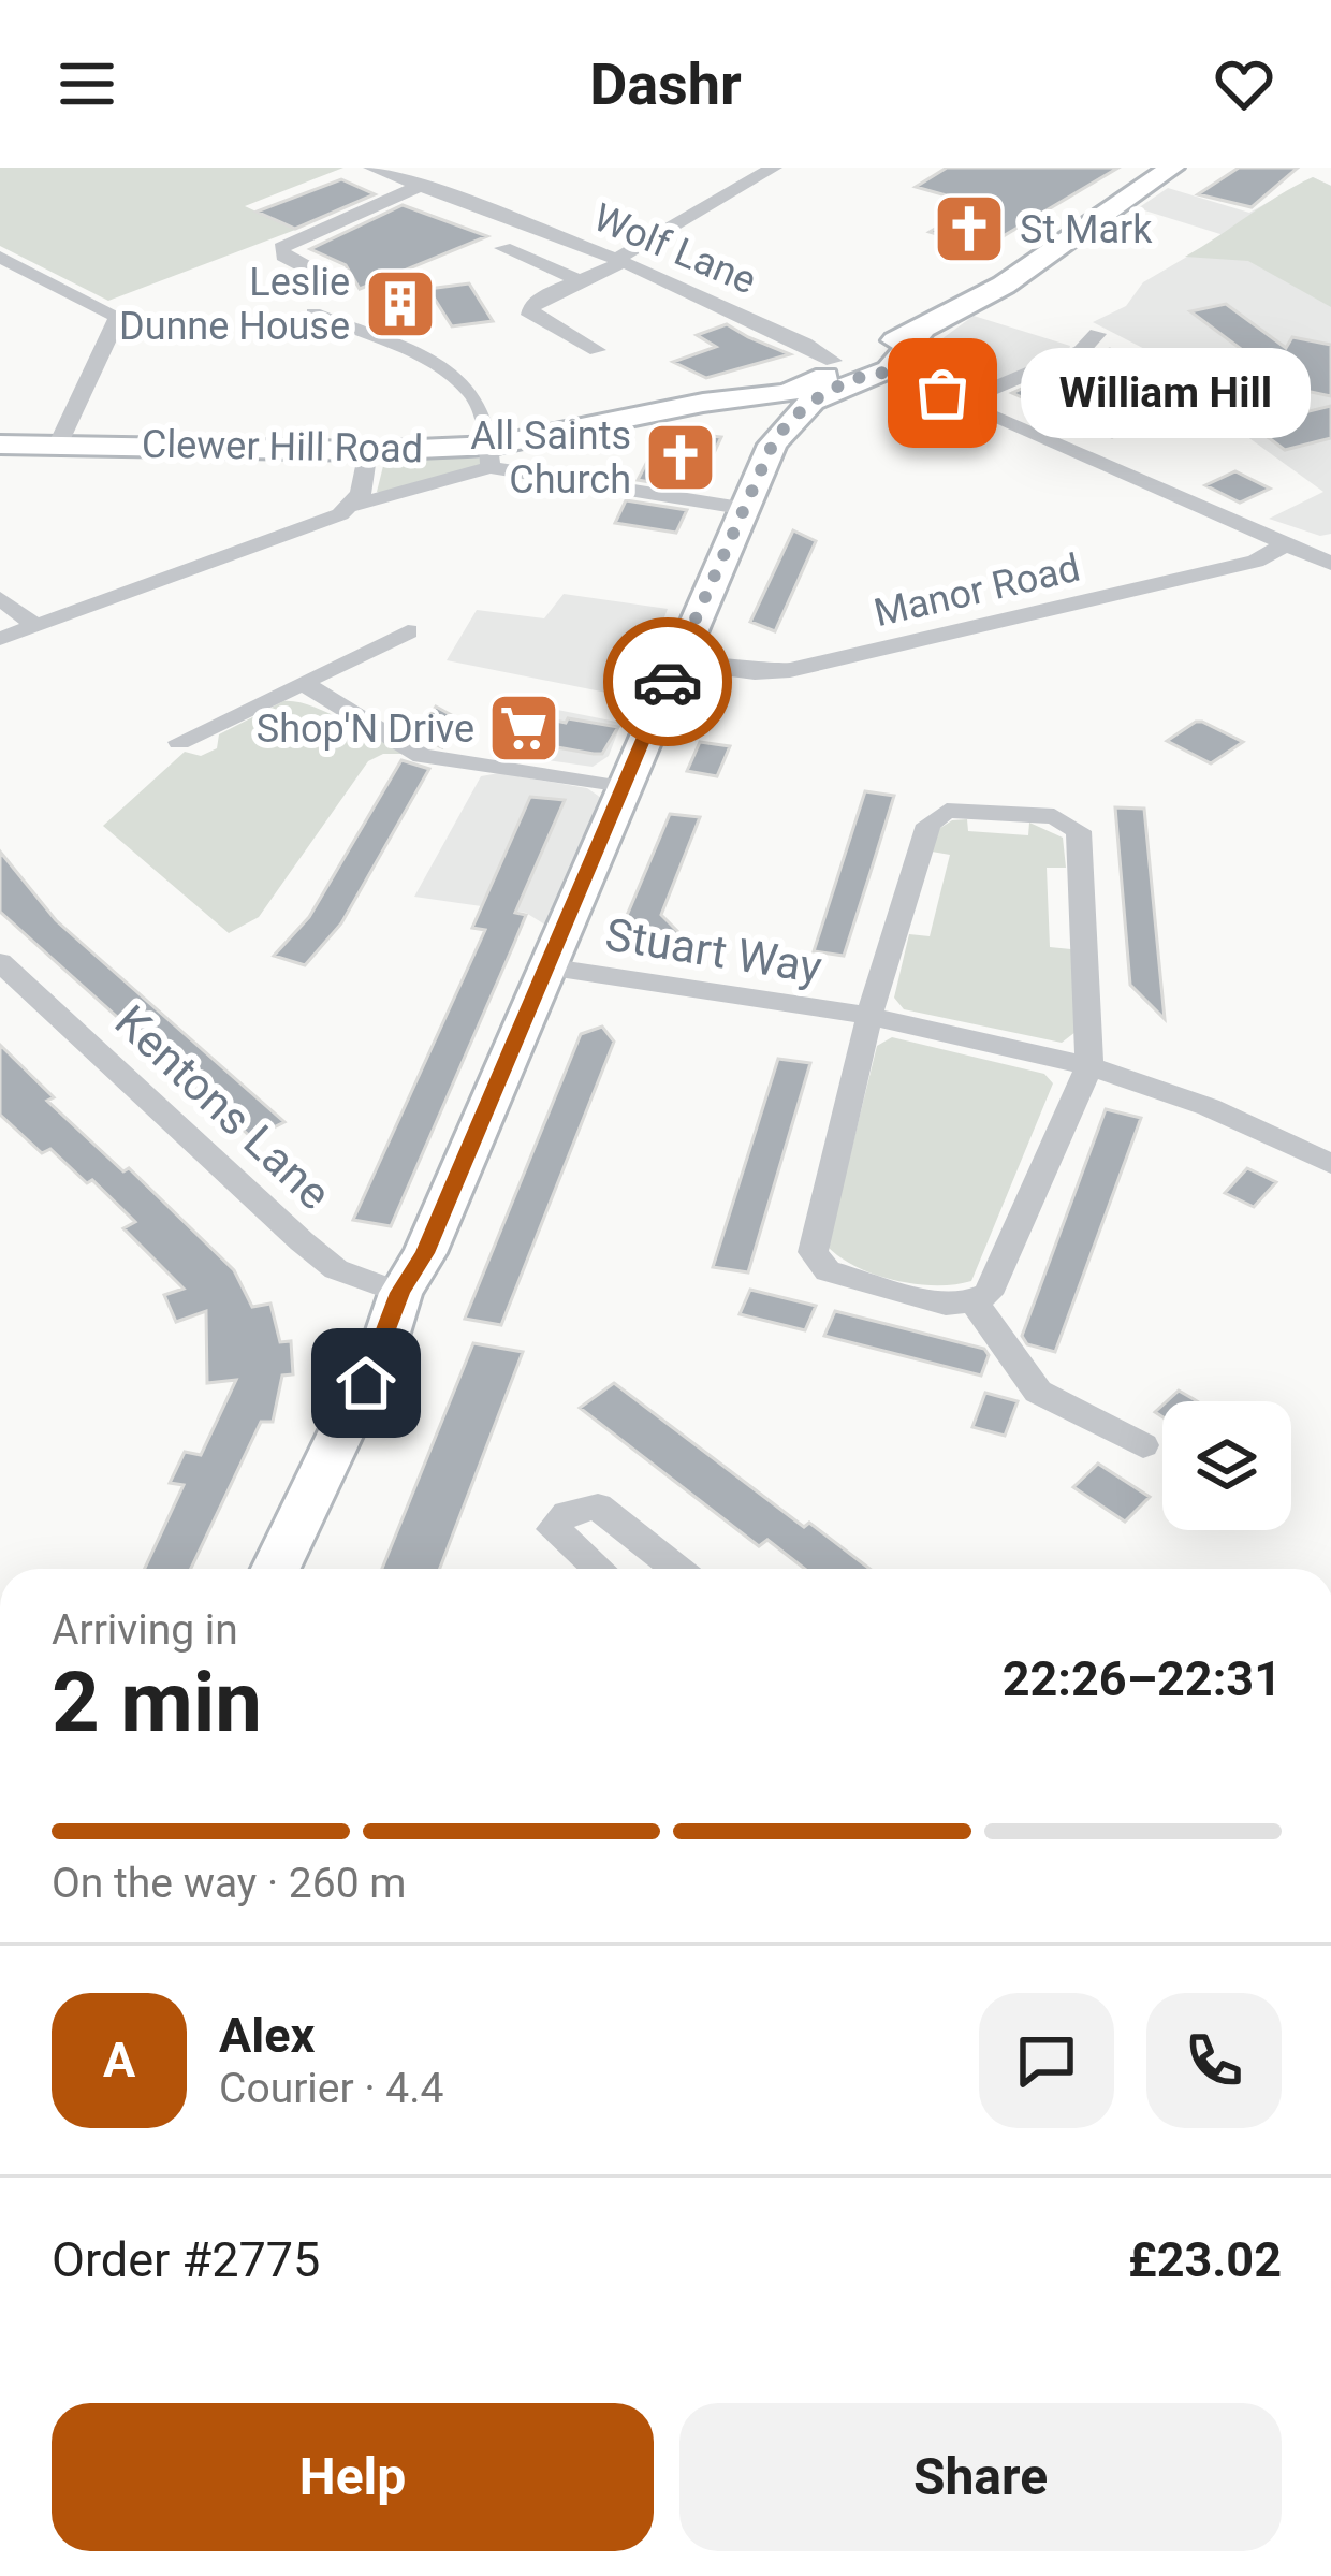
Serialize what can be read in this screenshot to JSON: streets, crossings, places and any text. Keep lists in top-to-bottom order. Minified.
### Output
{"streets":{"main road":["Clewer Hill Road"],"street":["Wolf Lane","Manor Road","Stuart Way","Kentons Lane"]},"crossings":[["Wolf Lane","Manor Road"]],"places":{"church":["St Mark","All Saints Church"],"building":["Leslie Dunne House"],"other":["William Hill"],"supermarket":["Shop'N Drive"]},"page":{"header":"Dashr","bubble":"William Hill","heading":["2 min","Arriving in","22:26–22:31"],"panel":["Alex","Courier · 4.4","Order #2775","£23.02"],"bar":"On the way · 260 m","round":"A","buttons":["Help","Share"]}}
